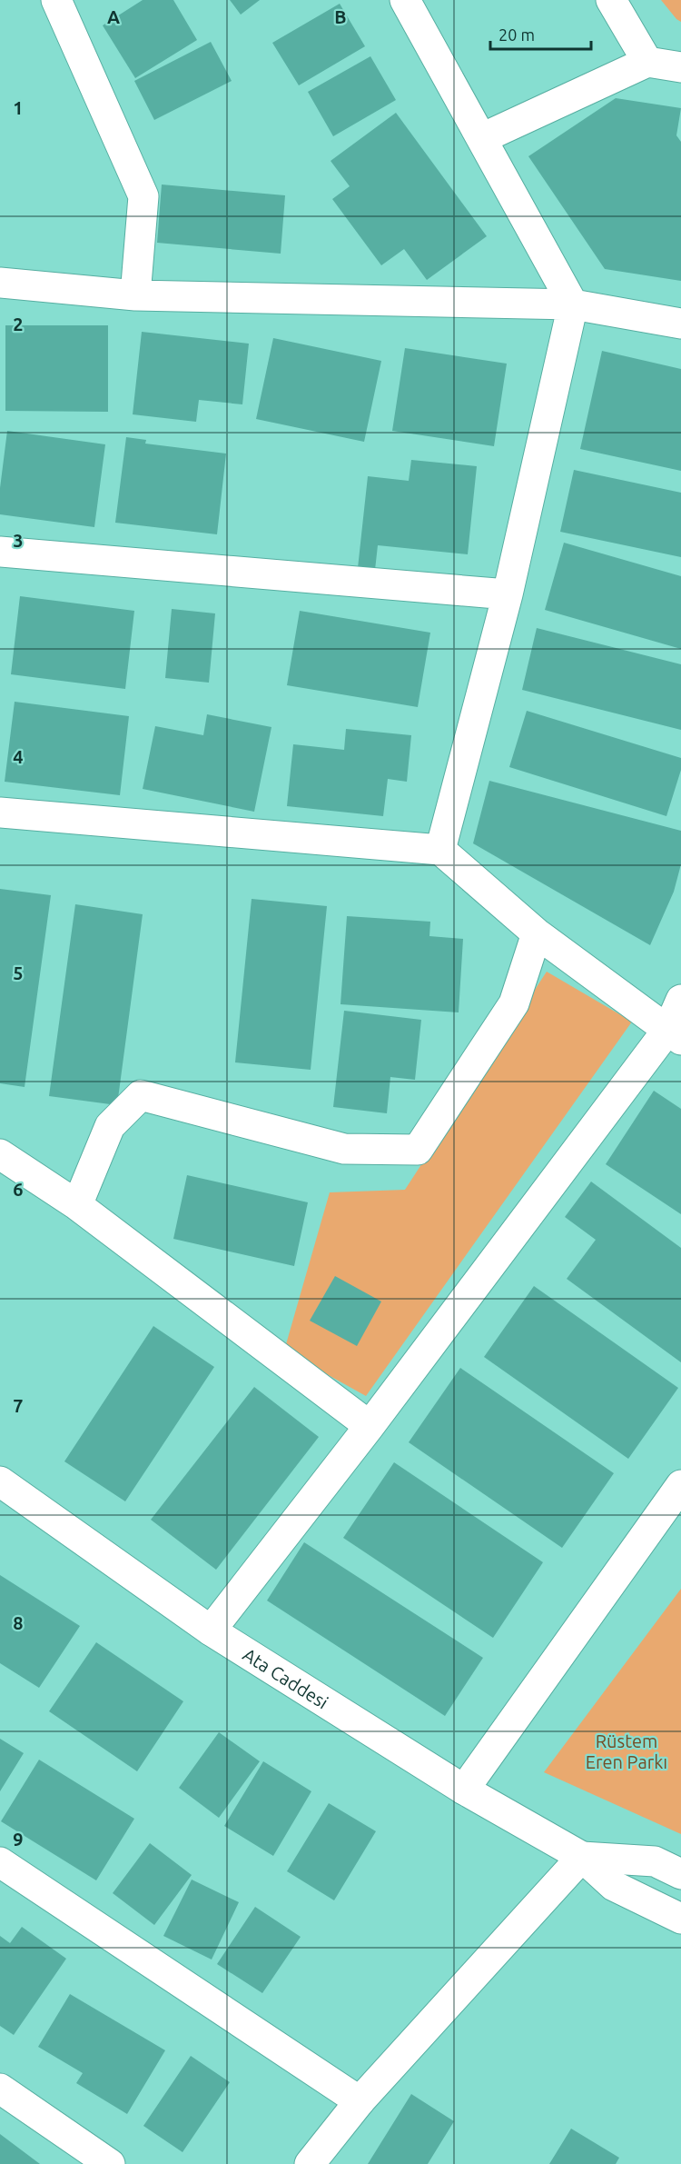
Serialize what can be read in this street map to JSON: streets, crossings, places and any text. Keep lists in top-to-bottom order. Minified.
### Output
{"streets":{"street":["Ata Caddesi"]},"parks":["Rüstem Eren Parkı"],"scale_bar":"20 m","grid":{"columns":["A","B"],"rows":["1","2","3","4","5","6","7","8","9"]}}
